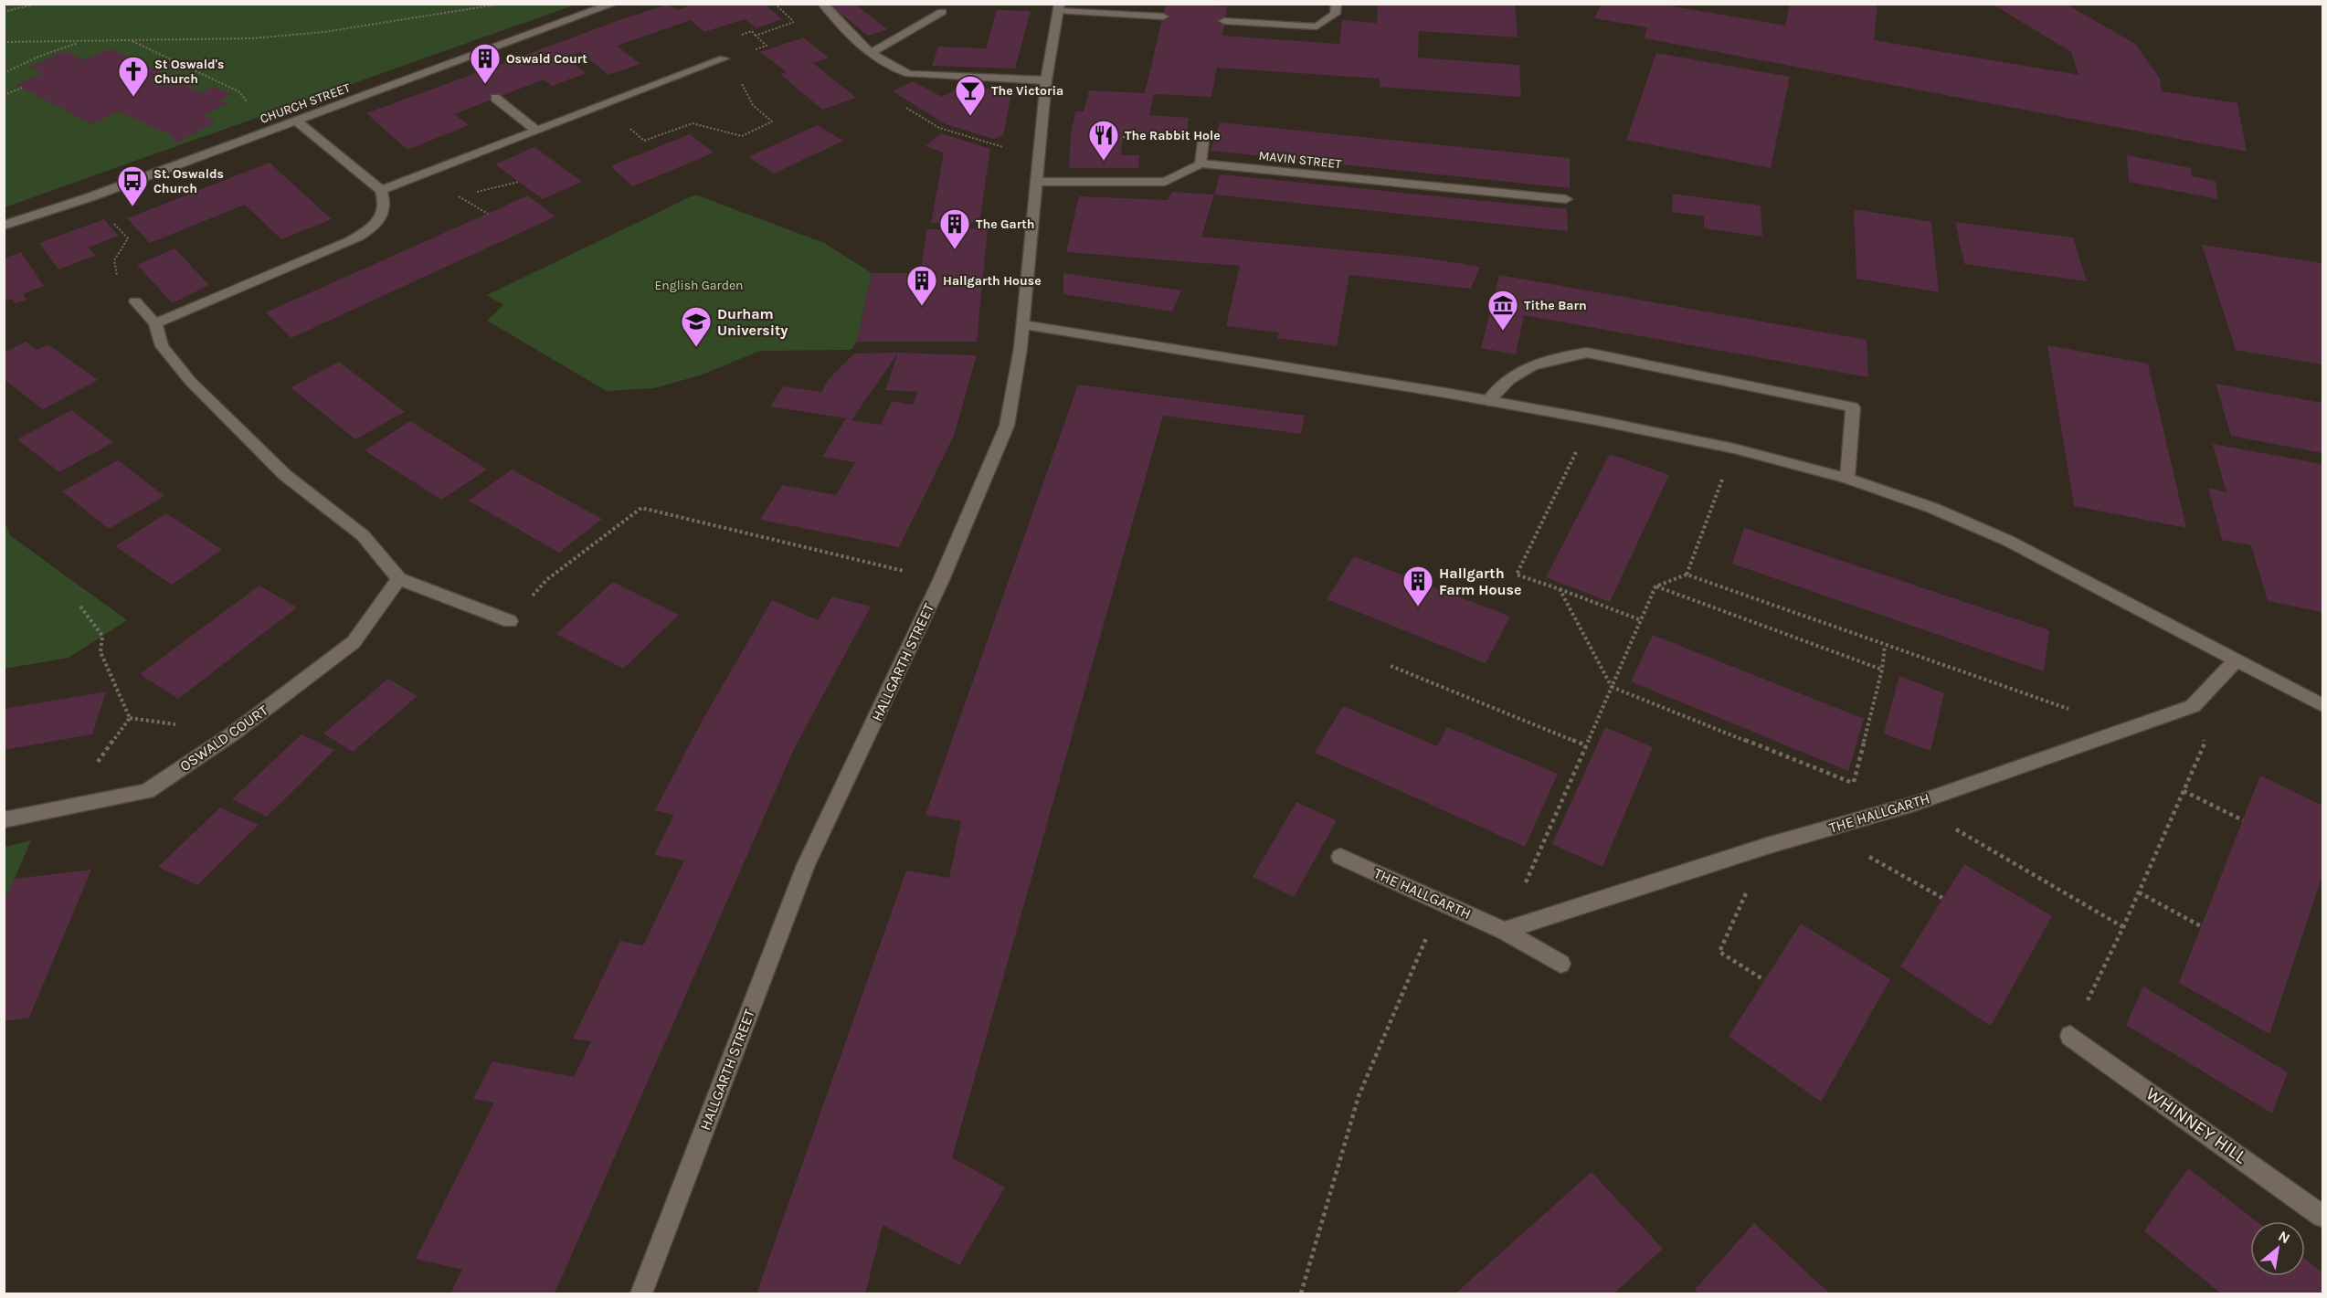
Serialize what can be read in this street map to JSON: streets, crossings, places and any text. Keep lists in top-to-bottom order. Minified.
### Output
{"streets":{"street":["CHURCH STREET","MAVIN STREET","HALLGARTH STREET","OSWALD COURT","THE HALLGARTH","WHINNEY HILL"]},"parks":["English Garden"],"places":{"building":["Oswald Court","The Garth","Hallgarth House","Hallgarth Farm House"],"church":["St Oswald's Church"],"bar":["The Victoria"],"restaurant":["The Rabbit Hole"],"bus stop":["St. Oswalds Church"],"museum":["Tithe Barn"],"school or university":["Durham University"]},"north":"top right"}
